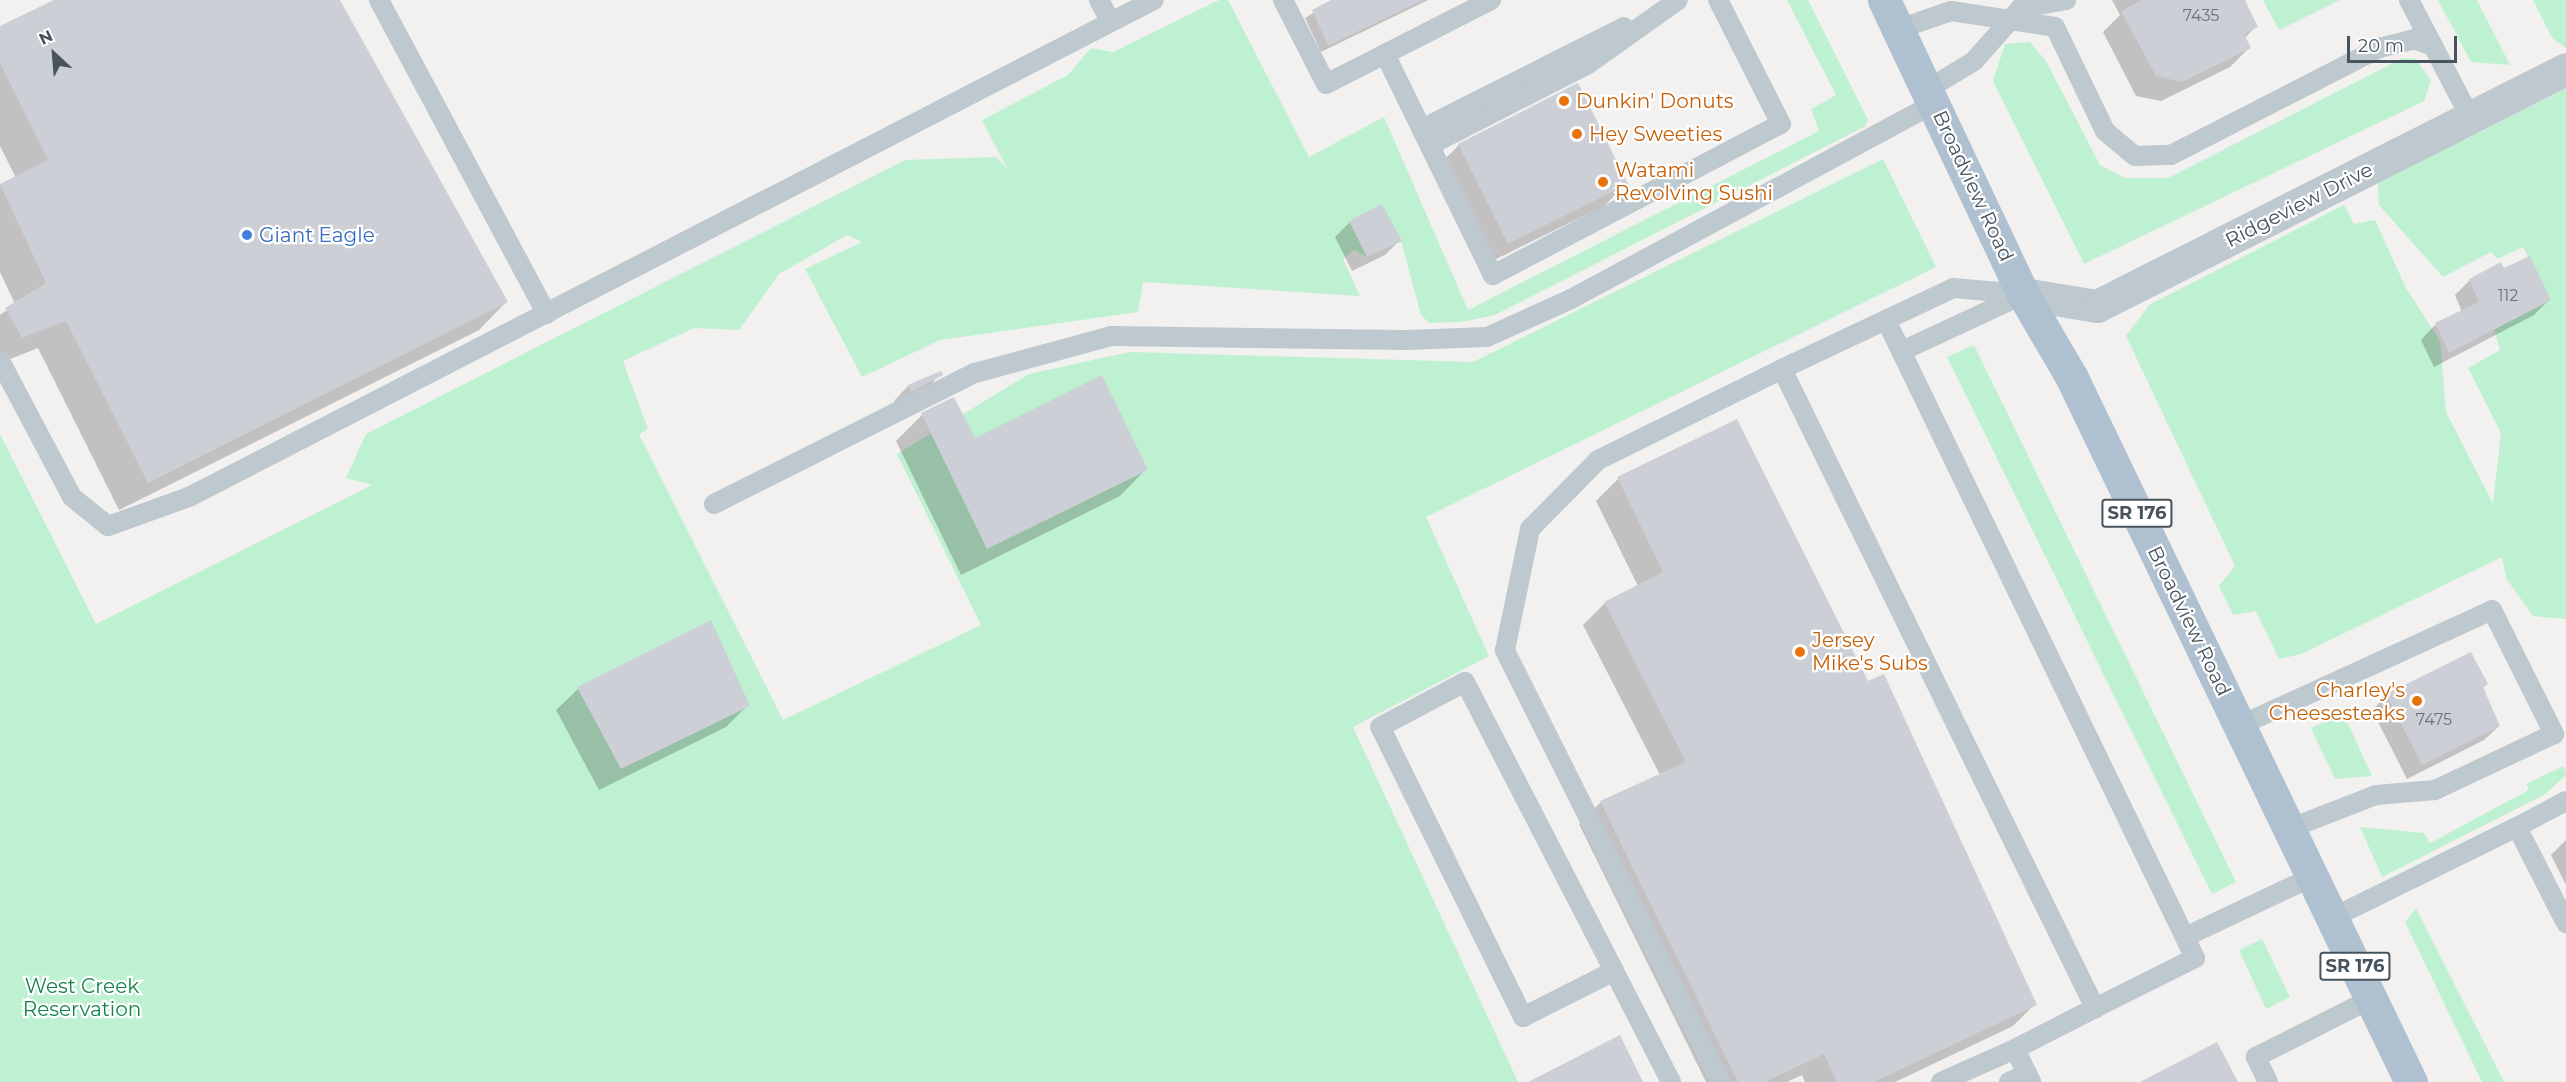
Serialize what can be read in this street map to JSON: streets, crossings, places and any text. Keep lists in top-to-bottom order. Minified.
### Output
{"streets":{"main road":["Broadview Road","SR 176"],"street":["Ridgeview Drive"]},"crossings":[["Broadview Road","Ridgeview Drive"]],"parks":["West Creek Reservation"],"places":["Dunkin' Donuts","Hey Sweeties","Watami Revolving Sushi","Giant Eagle","Jersey Mike's Subs","Charley's Cheesesteaks"],"house_numbers":["7435","112","7475"],"scale_bar":"20 m","north":"top left"}
